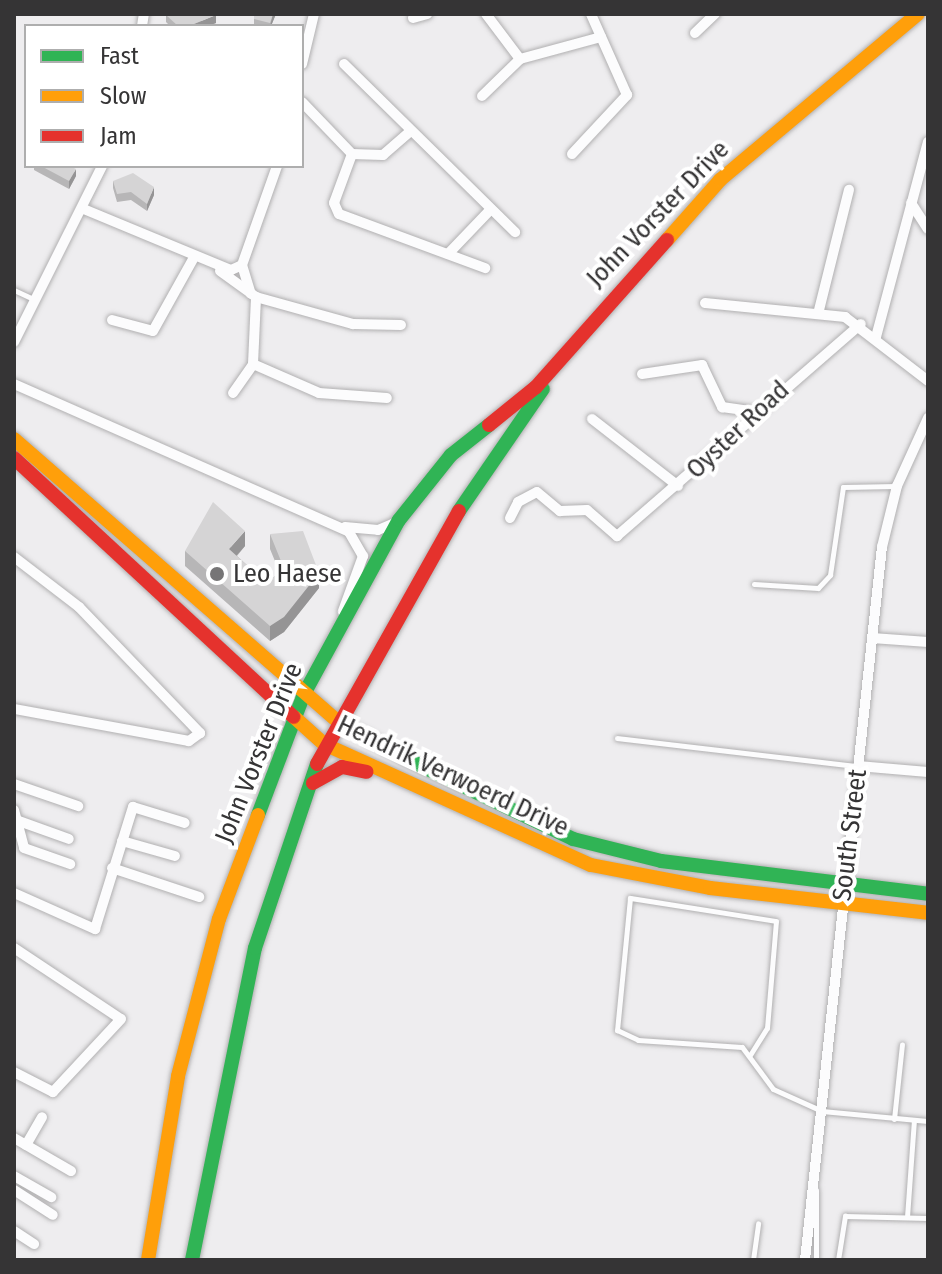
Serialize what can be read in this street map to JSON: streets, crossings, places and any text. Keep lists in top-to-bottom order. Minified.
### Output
{"streets":{"main road":["John Vorster Drive","Hendrik Verwoerd Drive"],"street":["Oyster Road","South Street"]},"crossings":[["John Vorster Drive","Hendrik Verwoerd Drive"],["Hendrik Verwoerd Drive","South Street"]],"places":["Leo Haese"],"legend":["Fast","Slow","Jam"]}
